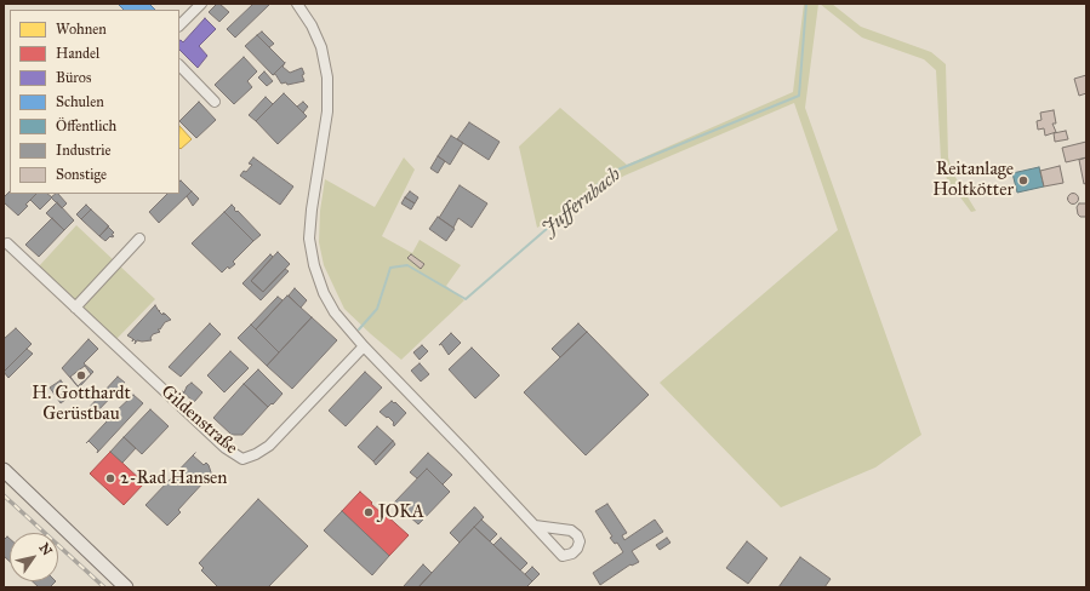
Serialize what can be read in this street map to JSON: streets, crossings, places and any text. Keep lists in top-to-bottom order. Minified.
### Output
{"streets":{"street":["Gildenstraße"]},"water":["Juffernbach"],"places":["Reitanlage Holtkötter","H. Gotthardt Gerüstbau","2-Rad Hansen","JOKA"],"legend":["Wohnen","Handel","Büros","Schulen","Öffentlich","Industrie","Sonstige"],"north":"top right"}
